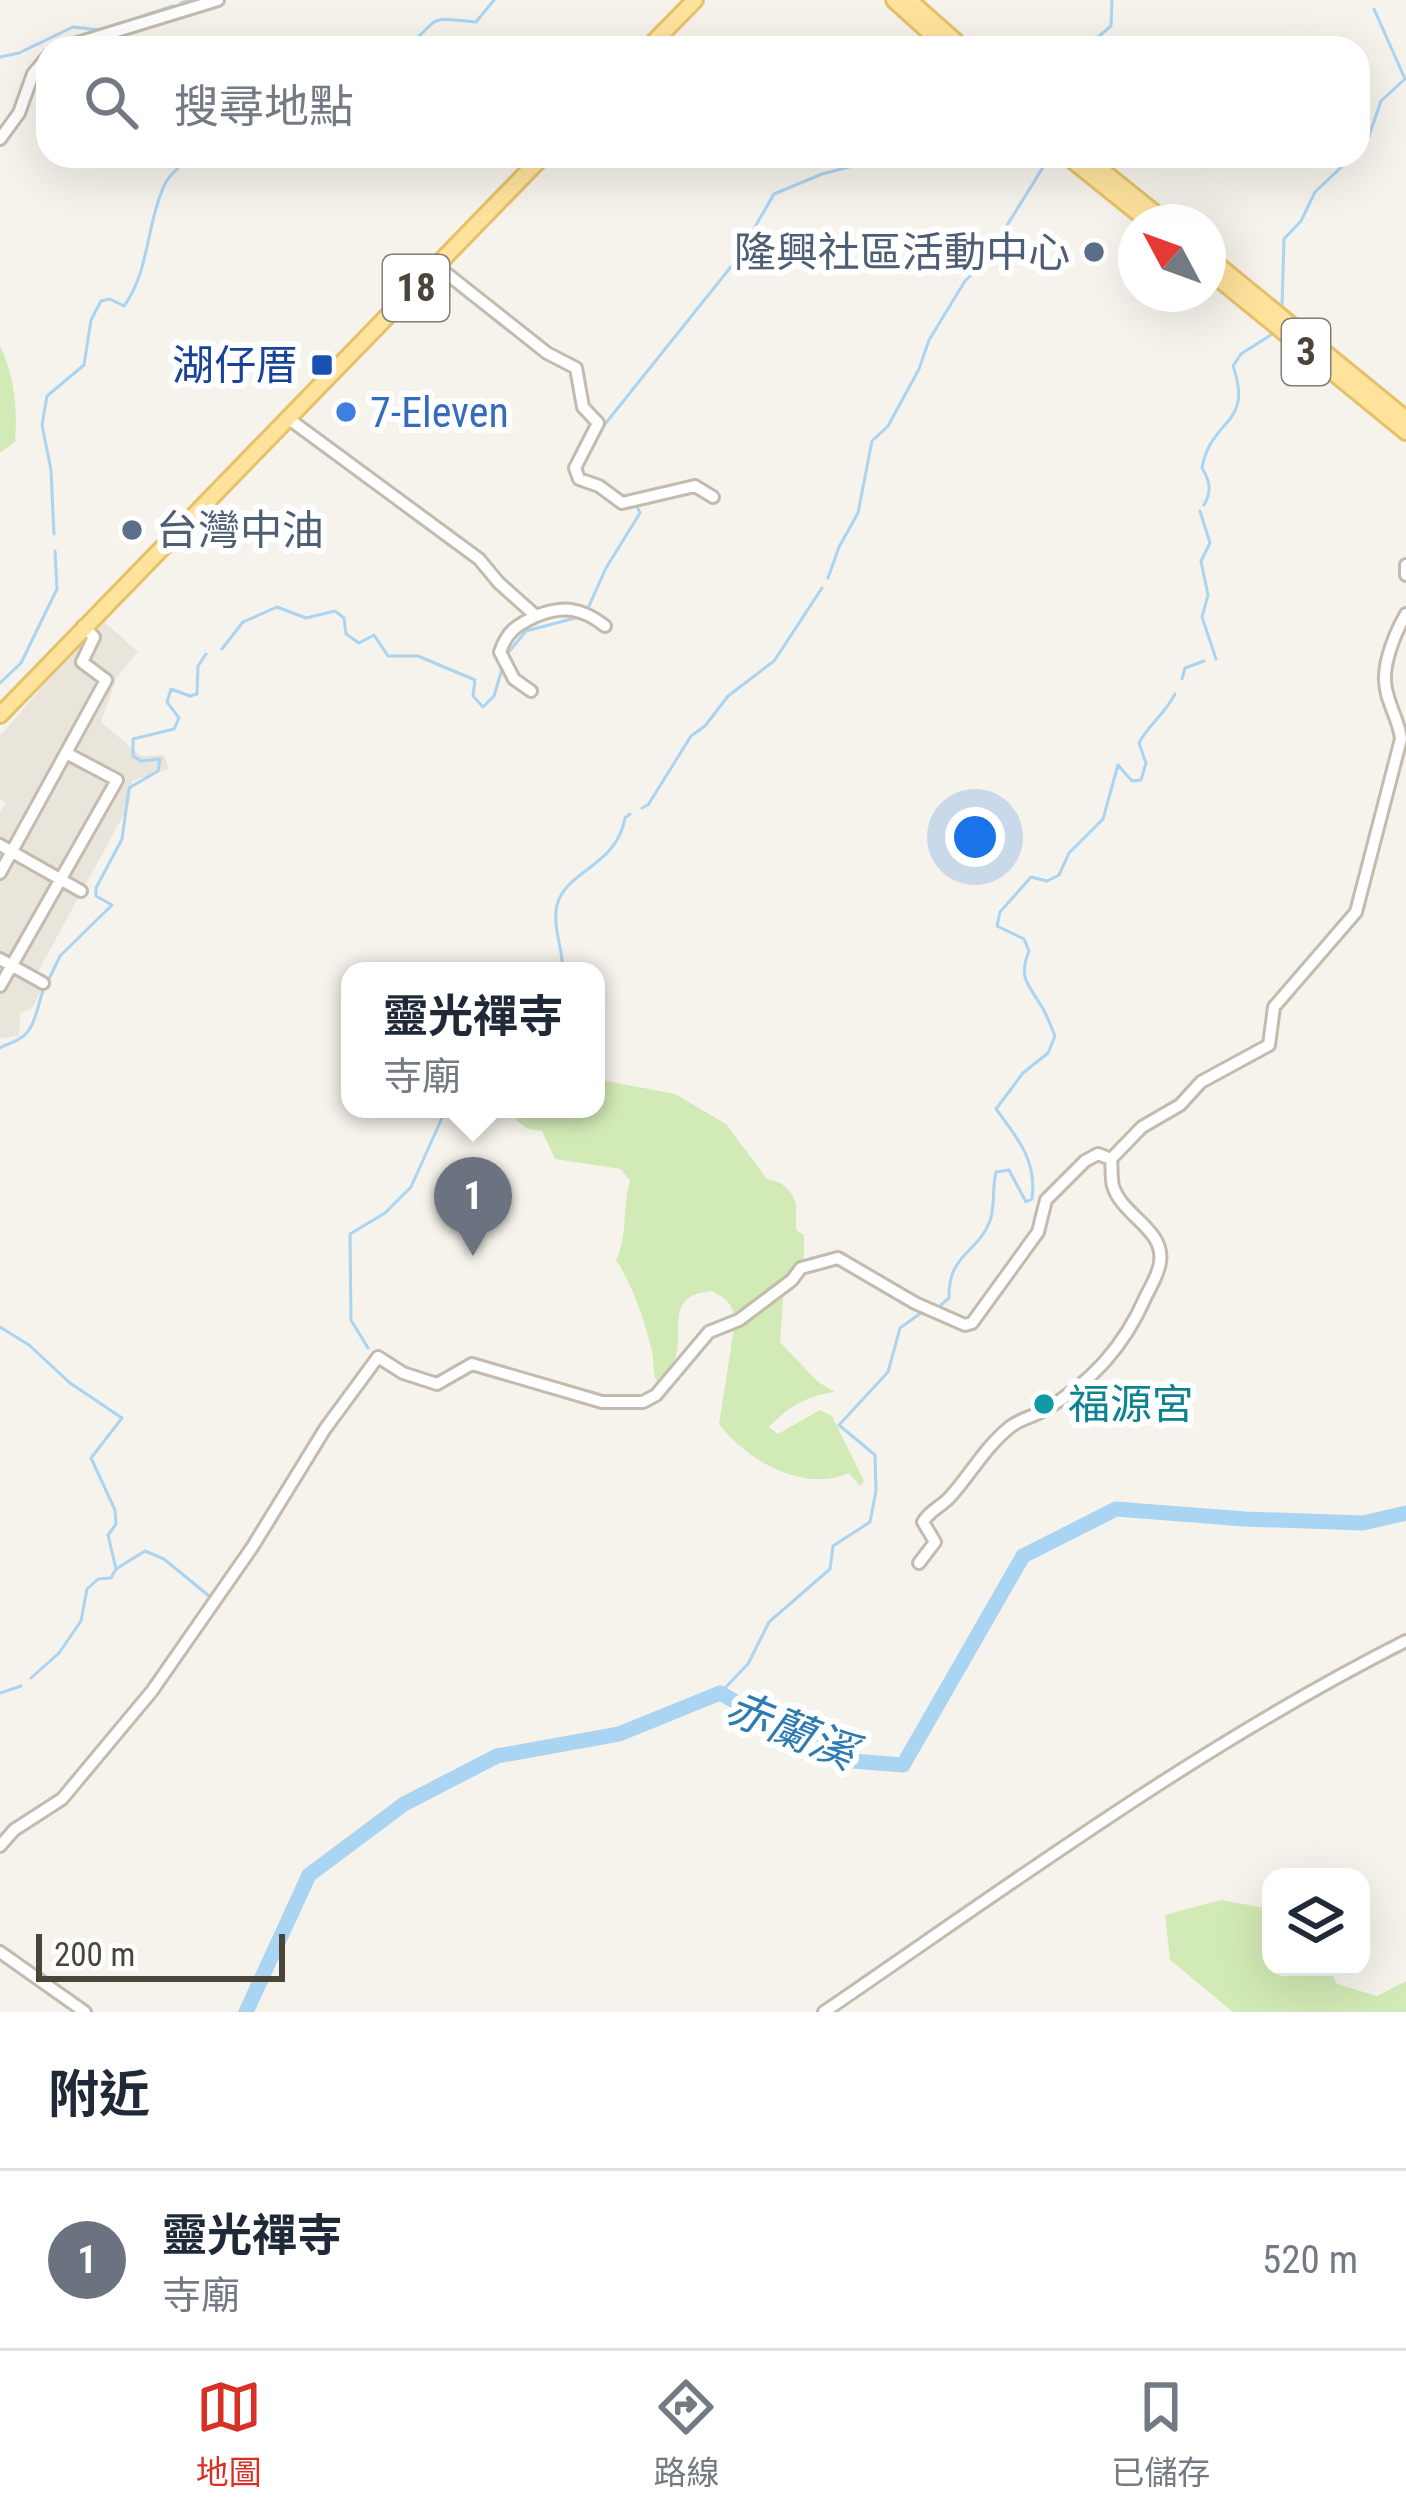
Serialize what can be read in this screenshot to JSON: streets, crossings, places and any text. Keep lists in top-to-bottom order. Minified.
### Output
{"streets":{"main road":["18","3"]},"water":["赤蘭溪"],"places":{"other":["隆興社區活動中心","7-Eleven","台灣中油","福源宮"],"transit":["湖仔厝"]},"scale_bar":"200 m","north":"top left","page":{"search":"搜尋地點","popup":["靈光禪寺","寺廟"],"pins":"1","scale":"200 m","heading":"附近","list":[{"mark":"1","name":"靈光禪寺","note":"寺廟","value":"520 m"}],"nav":["地圖","路線","已儲存"]}}
